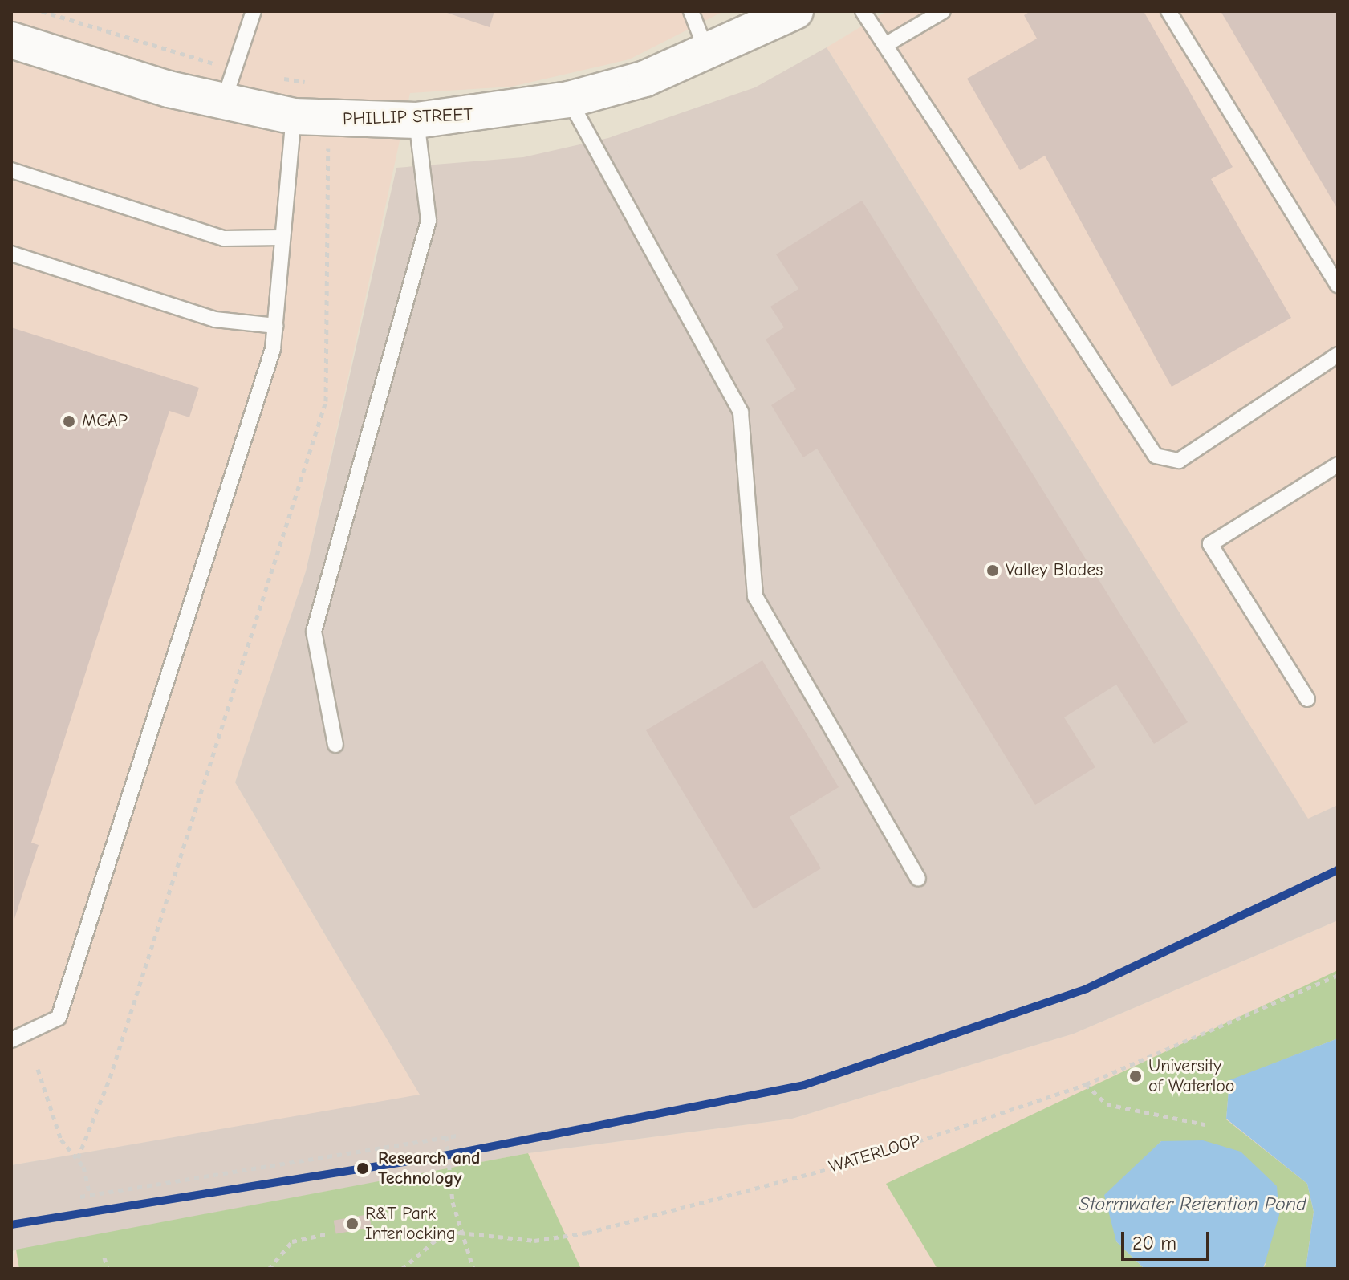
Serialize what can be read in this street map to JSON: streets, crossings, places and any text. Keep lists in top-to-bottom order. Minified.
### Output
{"streets":{"street":["PHILLIP STREET"],"path":["WATERLOOP"]},"water":["Stormwater Retention Pond"],"places":["MCAP","Valley Blades","University of Waterloo","Research and Technology","R&T Park Interlocking"],"scale_bar":"20 m"}
